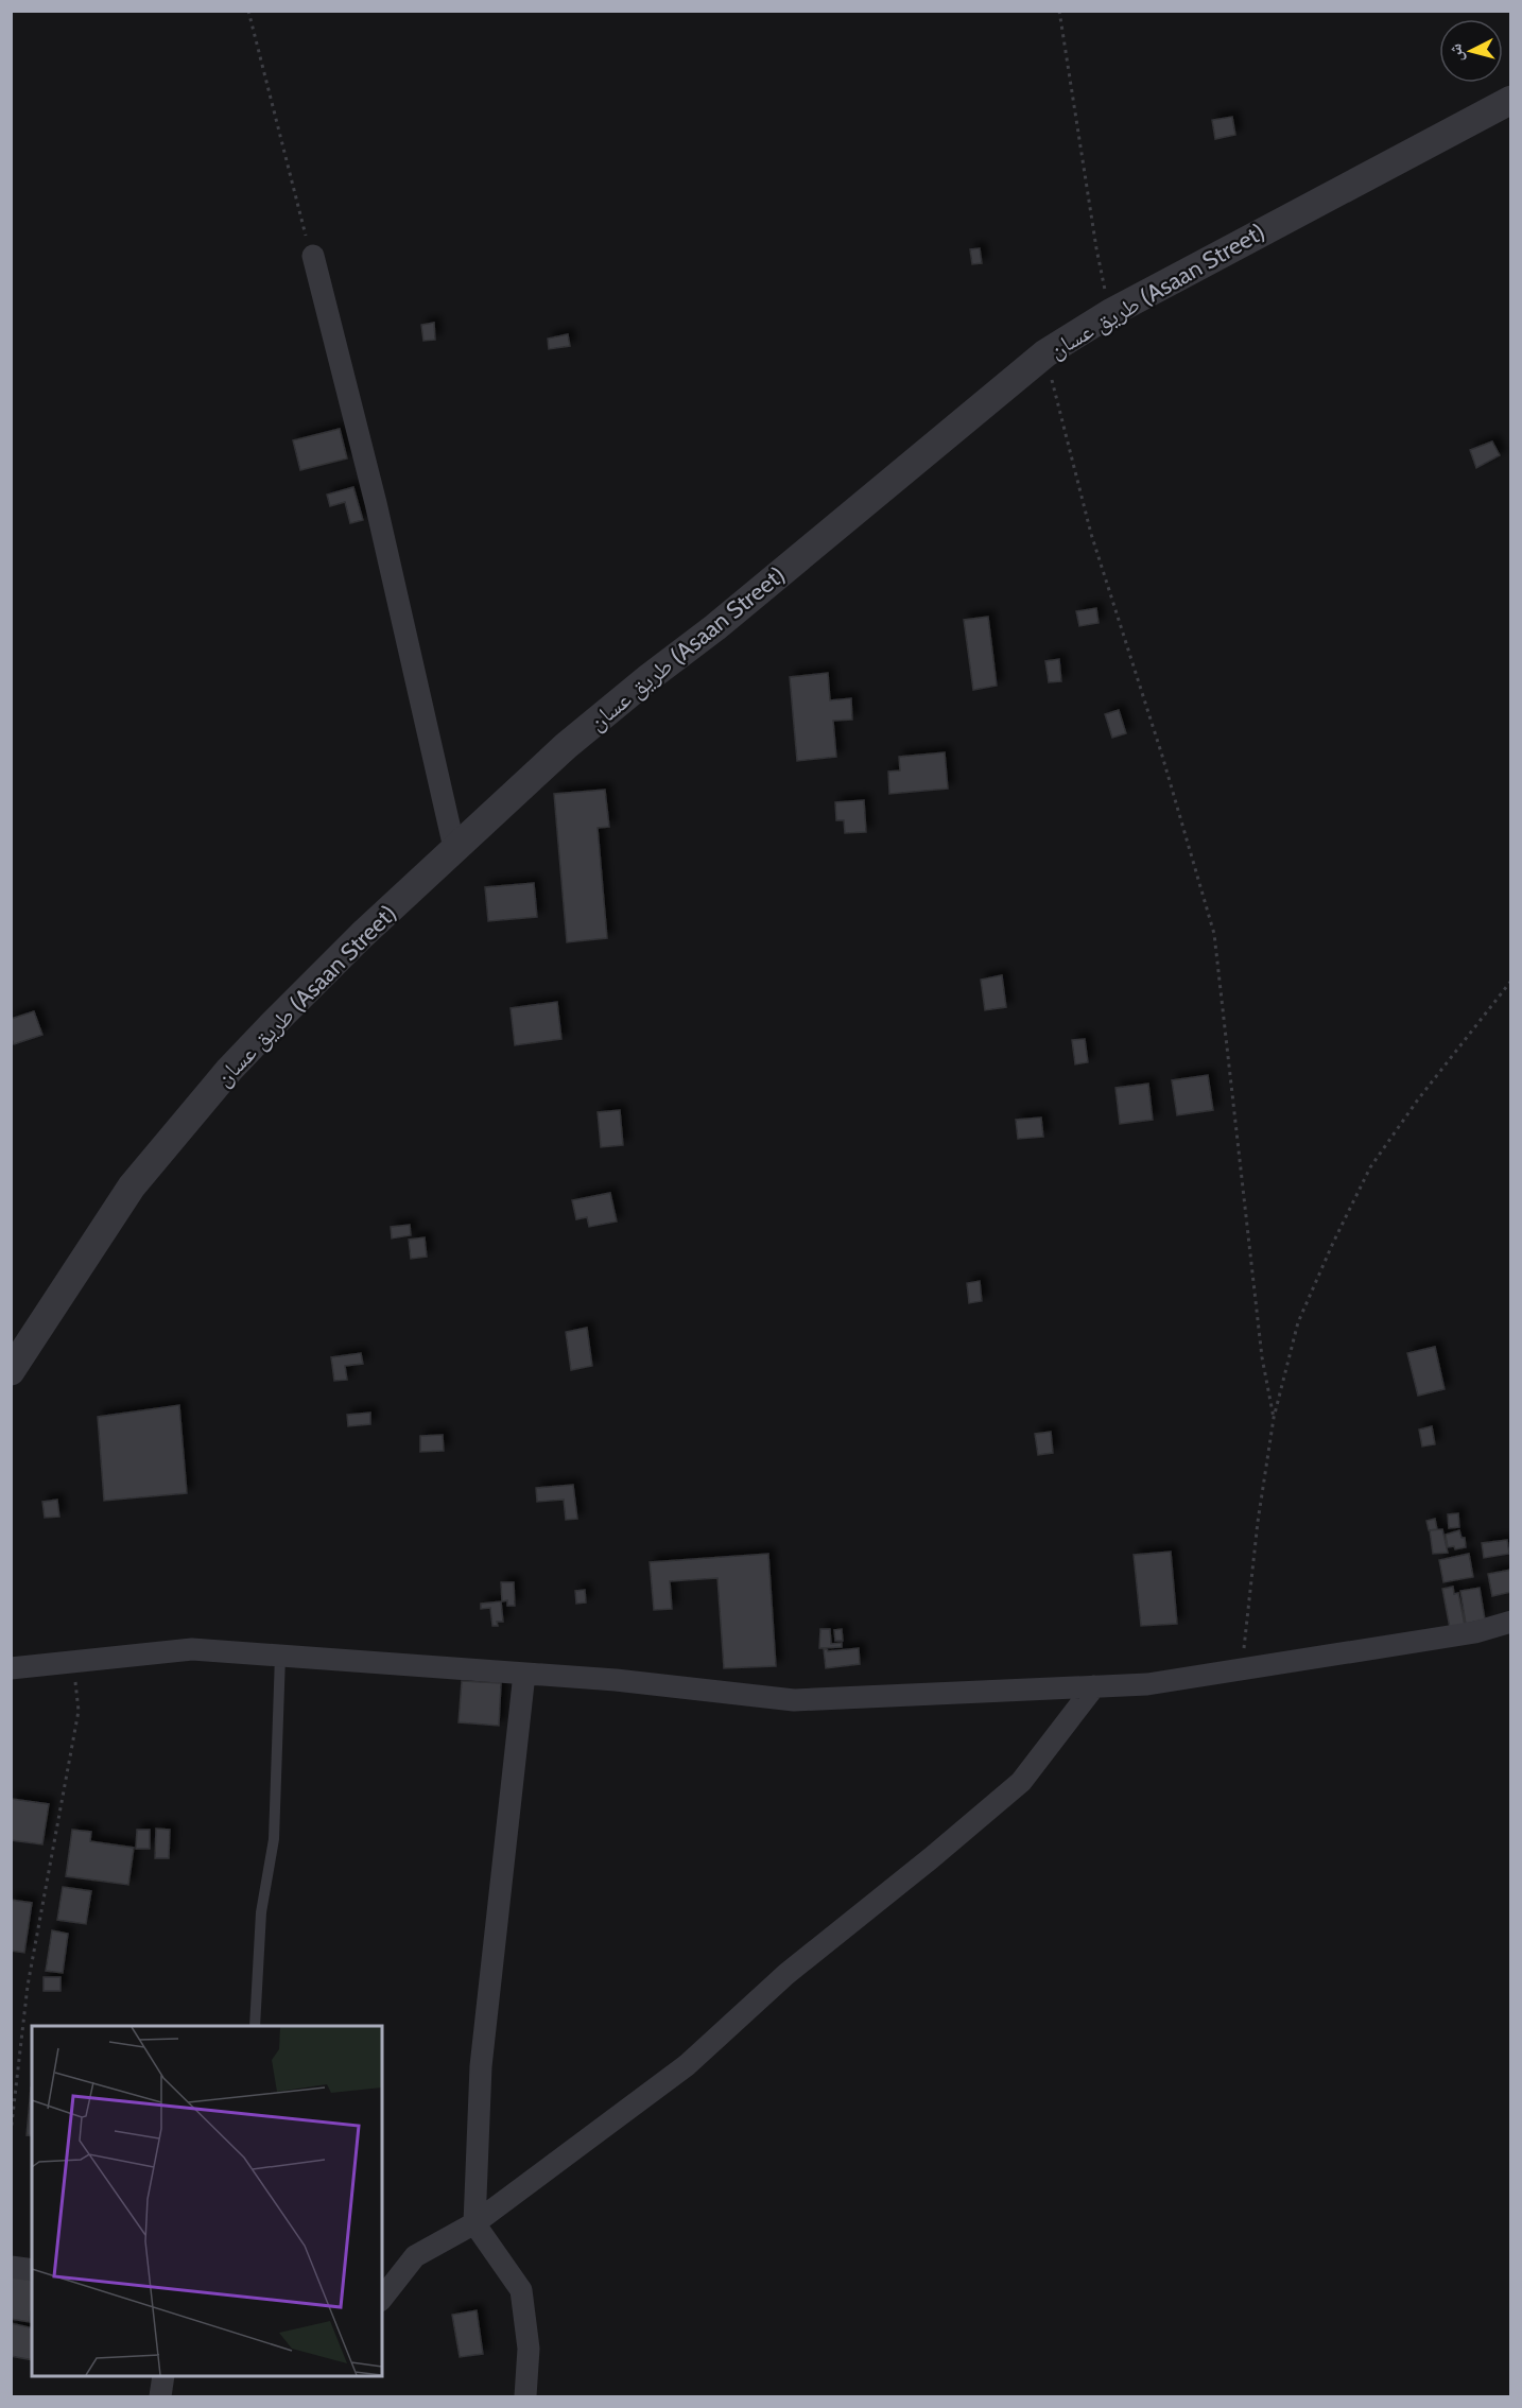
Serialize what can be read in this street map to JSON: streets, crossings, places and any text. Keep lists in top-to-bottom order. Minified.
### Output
{"streets":{"street":["طريق عسان (Asaan Street)"]},"north":"left"}
